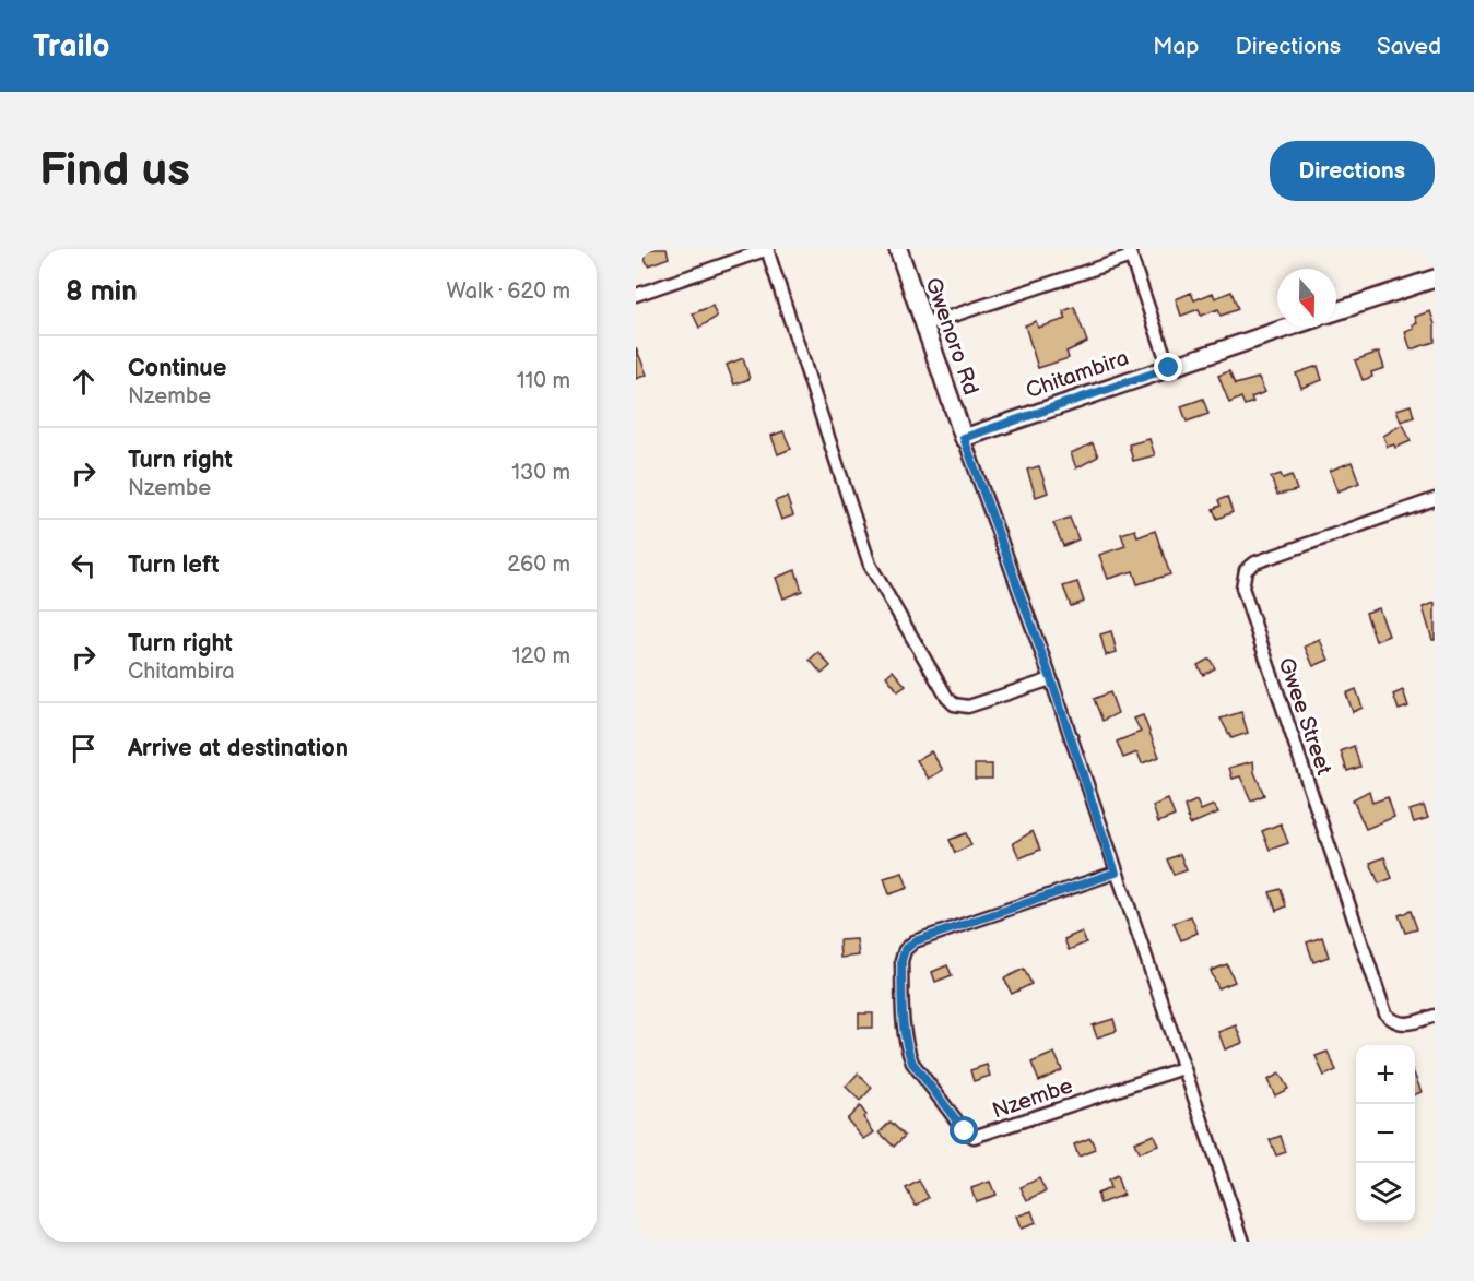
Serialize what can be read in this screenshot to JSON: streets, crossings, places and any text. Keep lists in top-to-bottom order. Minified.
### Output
{"streets":{"street":["Gwenoro Rd","Chitambira","Gwee Street","Nzembe"]},"crossings":[["Gwenoro Rd","Chitambira"]],"north":"bottom","page":{"header":"Trailo","nav":["Map","Directions","Saved"],"buttons":"Directions","title":"Find us","heading":["8 min","Walk · 620 m"],"list":[["Continue","Nzembe","110 m"],["Turn right","Nzembe","130 m"],["Turn left","260 m"],["Turn right","Chitambira","120 m"],"Arrive at destination"],"map_buttons":["+","−"]}}
